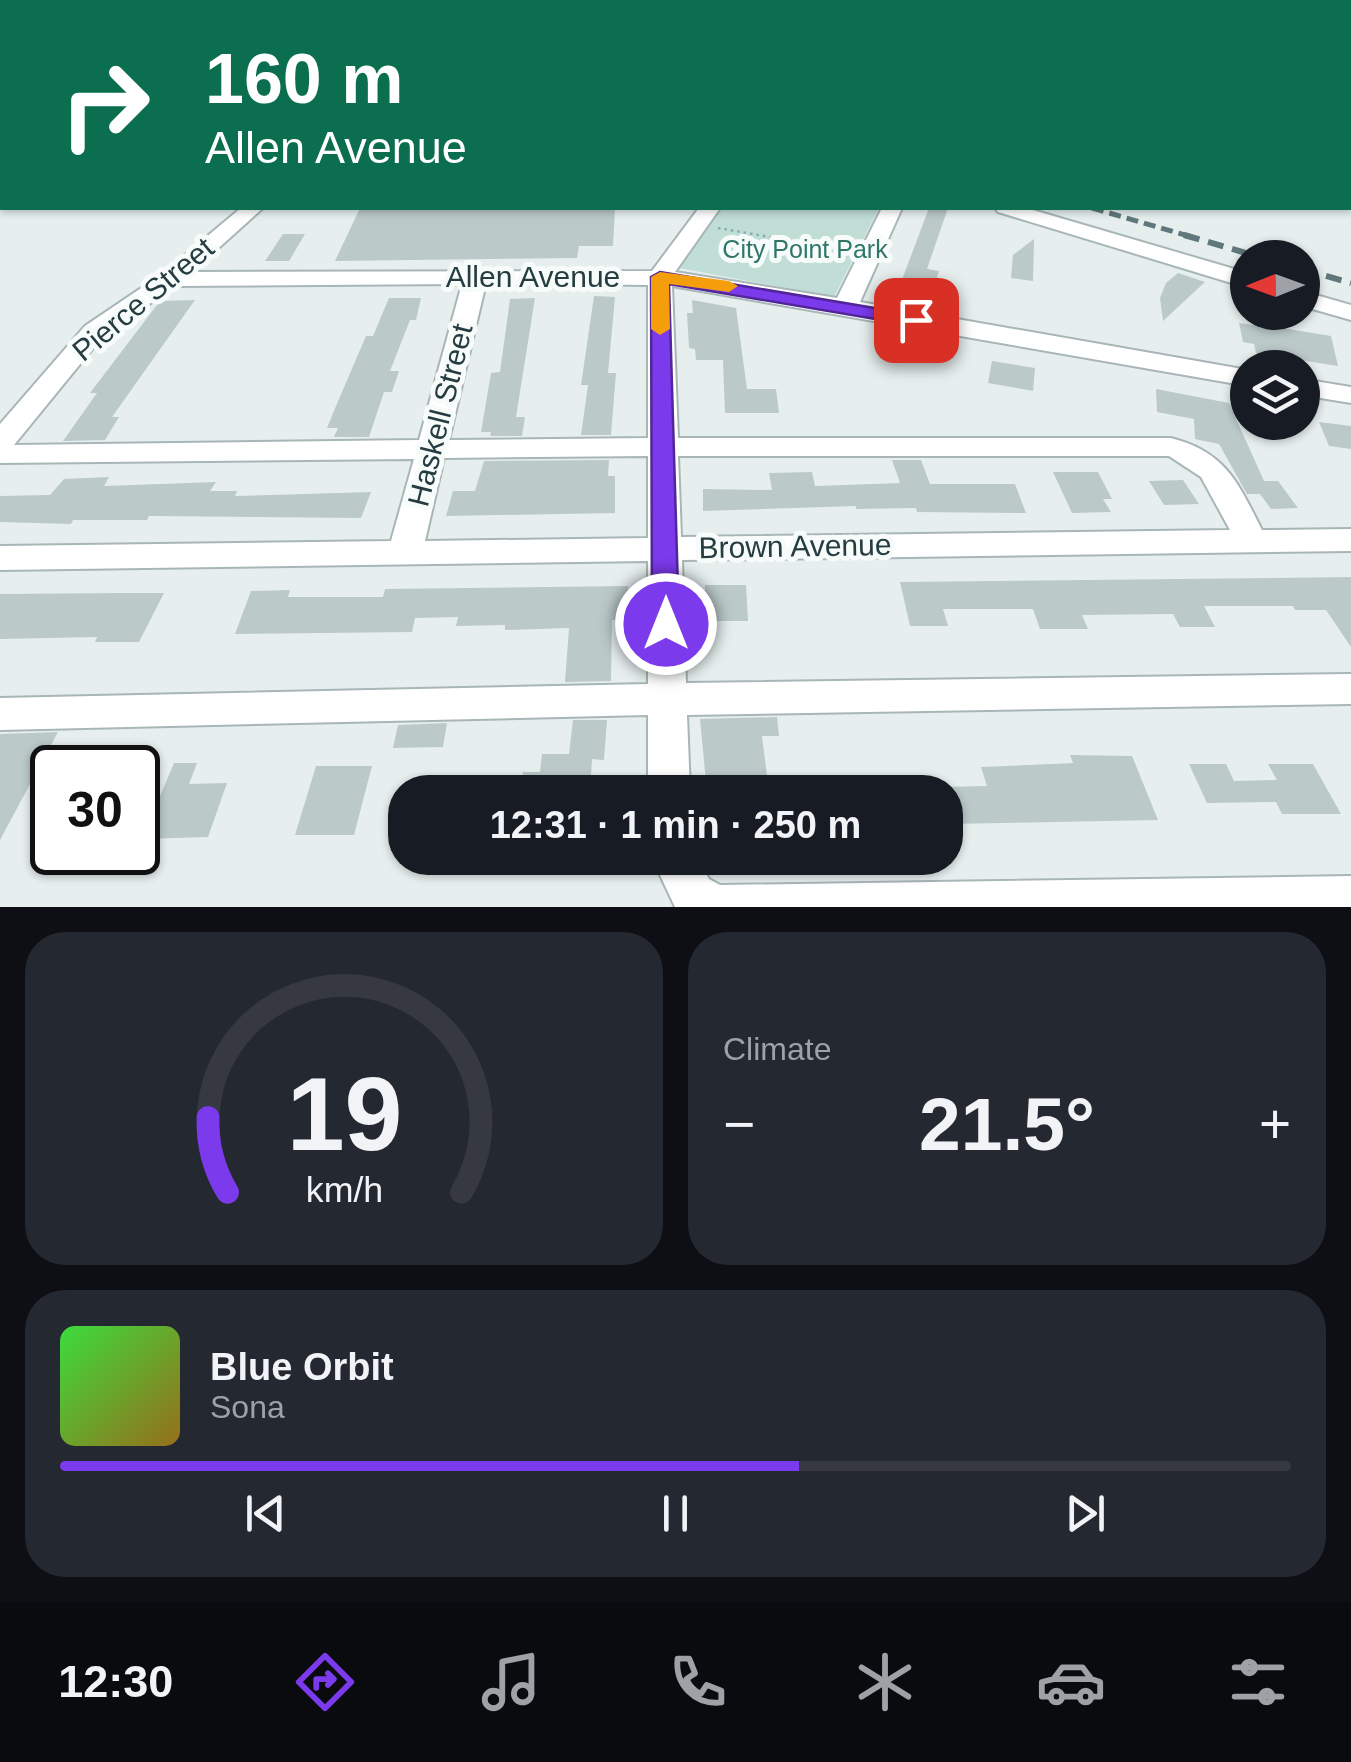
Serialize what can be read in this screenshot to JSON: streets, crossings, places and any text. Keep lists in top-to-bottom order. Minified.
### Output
{"streets":{"street":["Allen Avenue","Pierce Street","Haskell Street","Brown Avenue"]},"crossings":[["Allen Avenue","Pierce Street"],["Allen Avenue","Haskell Street"],["Haskell Street","Brown Avenue"]],"parks":["City Point Park"],"north":"left","page":{"turn":["160 m","Allen Avenue"],"limit":"30","trip":"12:31 · 1 min · 250 m","tile":"Climate","heat":["−","21.5°","+"],"song":["Blue Orbit","Sona"],"tabs":"12:30","gauge":["19","km/h"]}}
